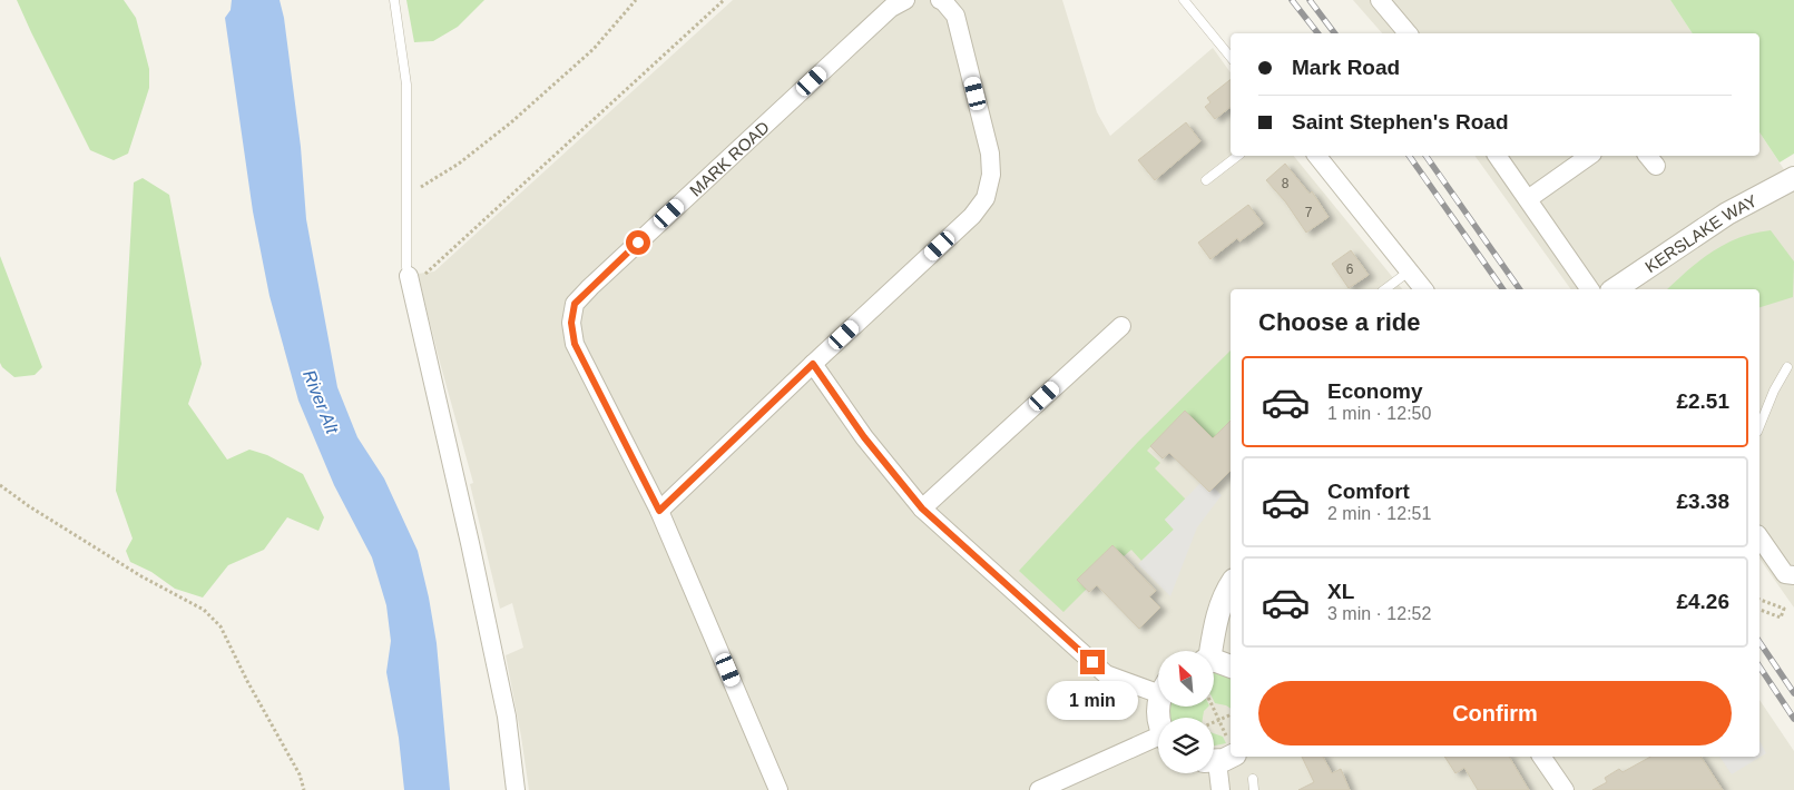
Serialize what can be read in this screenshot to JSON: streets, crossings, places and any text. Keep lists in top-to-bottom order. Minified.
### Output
{"streets":{"street":["MARK ROAD","KERSLAKE WAY"]},"water":["River Alt"],"house_numbers":["8","7","6"],"north":"top left","page":{"banner":["Mark Road","Saint Stephen's Road"],"heading":"Choose a ride","list":[{"name":"Economy","note":"1 min · 12:50","value":"£2.51"},{"name":"Comfort","note":"2 min · 12:51","value":"£3.38"},{"name":"XL","note":"3 min · 12:52","value":"£4.26"}],"buttons":"Confirm","bubble":"1 min"}}
